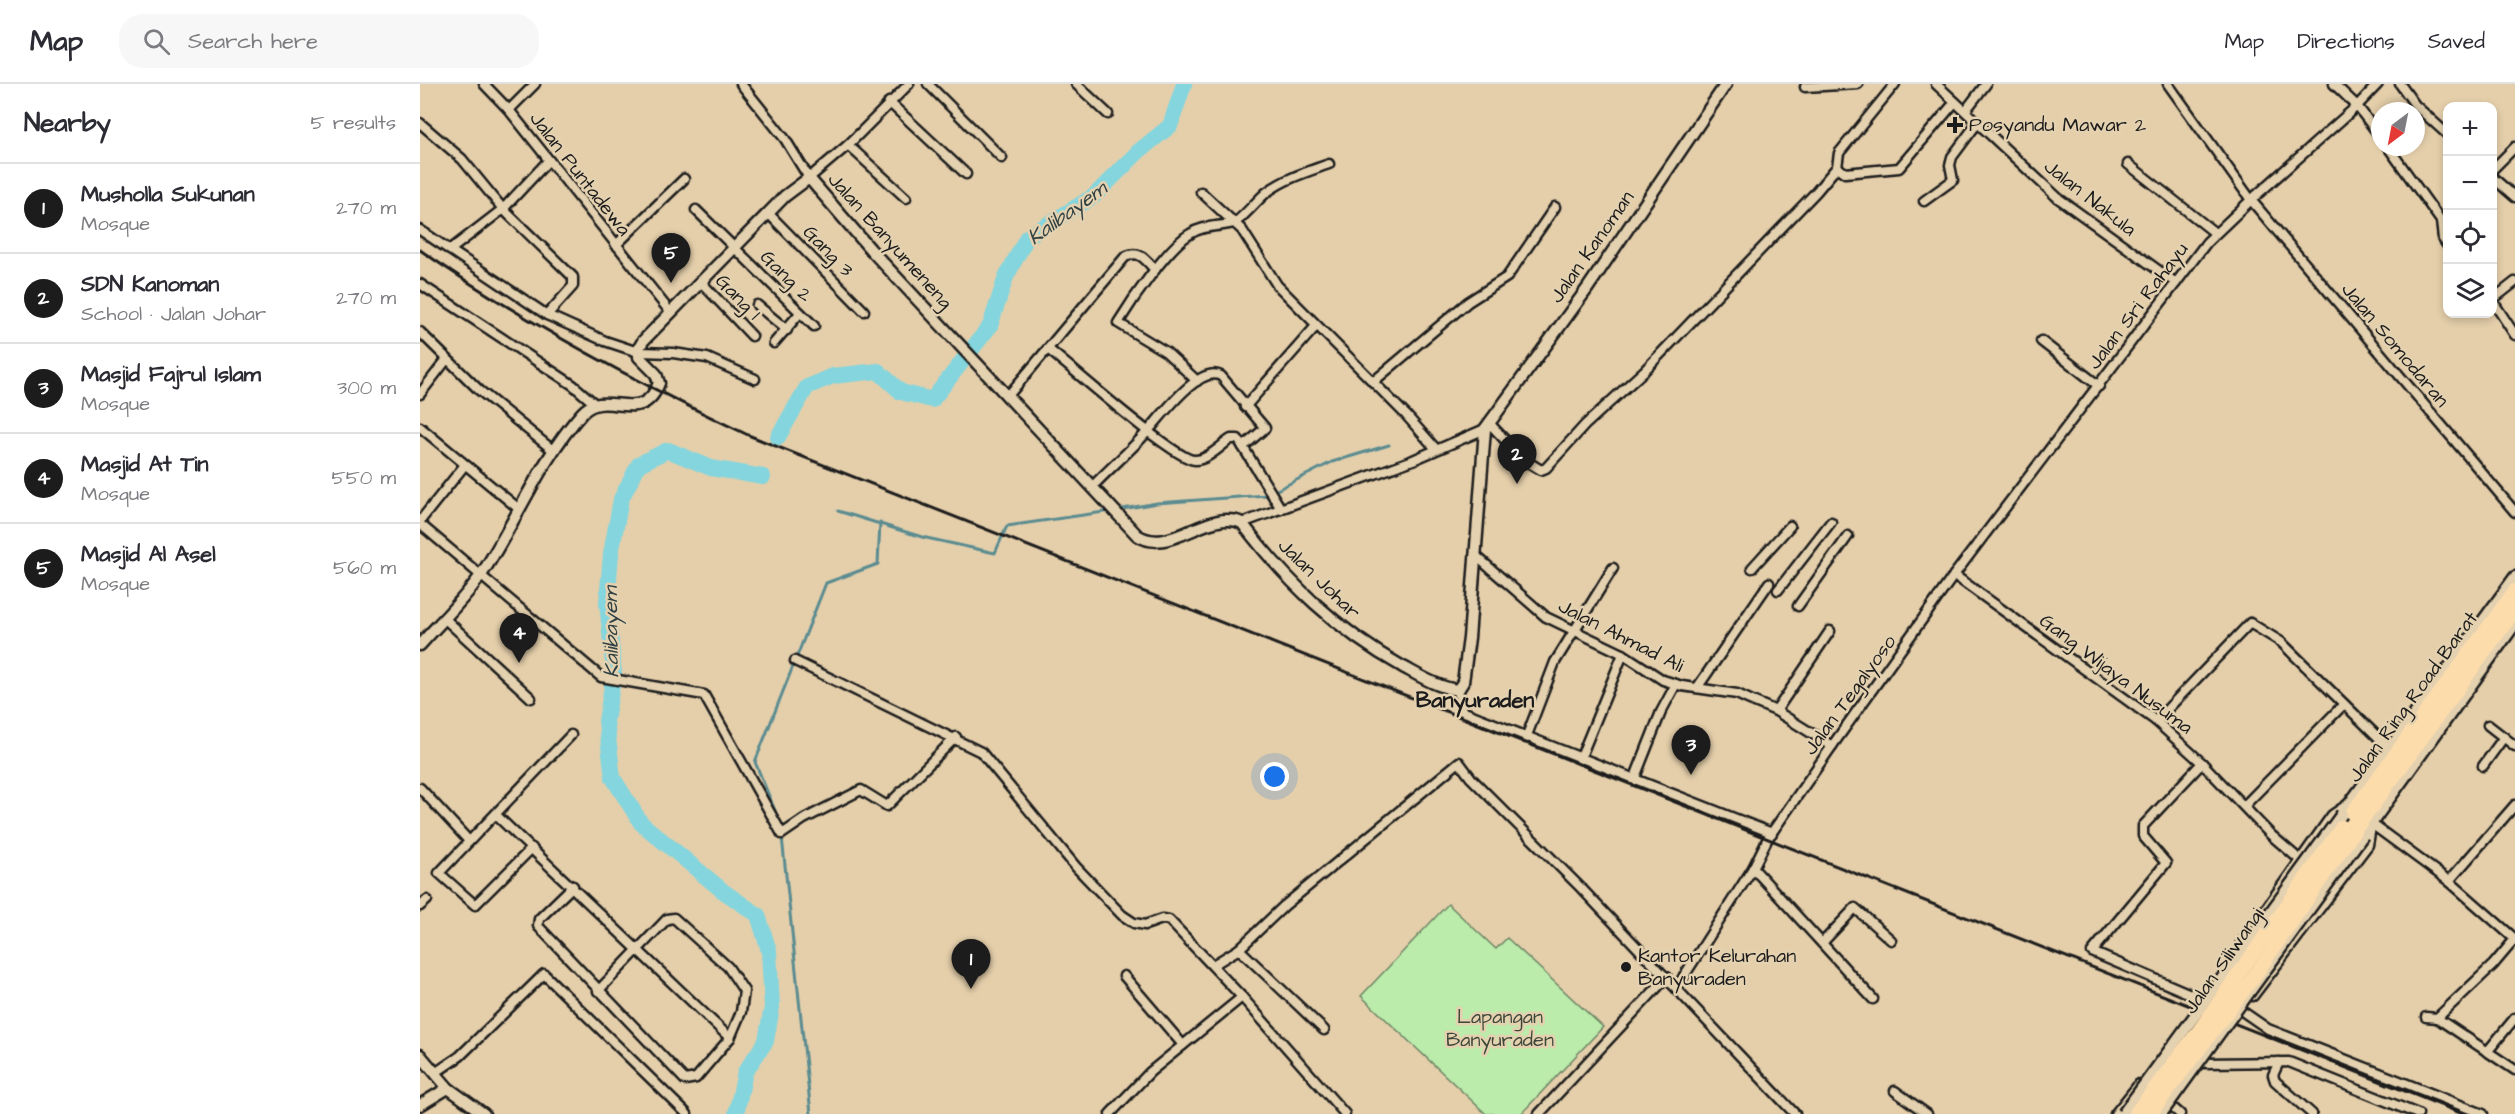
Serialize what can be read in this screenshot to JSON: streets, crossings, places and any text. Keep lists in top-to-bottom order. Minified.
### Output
{"streets":{"highway":["Jalan Ring Road Barat","Jalan Siliwangi"],"street":["Jalan Puntadewa","Jalan Nakula","Jalan Banyumeneng","Jalan Kanoman","Gang 3","Gang 2","Gang 1","Jalan Sri Rahayu","Jalan Somodaran","Jalan Johar","Jalan Ahmad Ali","Gang Wijaya Nusuma","Jalan Tegalyoso"]},"crossings":[["Jalan Puntadewa","Jalan Banyumeneng"],["Jalan Nakula","Jalan Sri Rahayu"],["Jalan Banyumeneng","Gang 3"],["Jalan Banyumeneng","Gang 2"],["Jalan Banyumeneng","Gang 1"],["Jalan Sri Rahayu","Jalan Somodaran"],["Jalan Sri Rahayu","Gang Wijaya Nusuma"],["Jalan Sri Rahayu","Jalan Tegalyoso"],["Jalan Ahmad Ali","Jalan Tegalyoso"],["Gang Wijaya Nusuma","Jalan Tegalyoso"],["Jalan Ring Road Barat","Jalan Siliwangi"]],"districts":["Banyuraden"],"water":["Kalibayem"],"parks":["Lapangan Banyuraden"],"places":{"health":["Posyandu Mawar 2"],"other":["Kantor Kelurahan Banyuraden"]},"north":"bottom left","page":{"header":"Map","search":"Search here","nav":["Map","Directions","Saved"],"heading":["Nearby","5 results"],"map_buttons":["+","−"],"list":[{"mark":"1","name":"Musholla Sukunan","note":"Mosque","value":"270 m"},{"mark":"2","name":"SDN Kanoman","note":"School · Jalan Johar","value":"270 m"},{"mark":"3","name":"Masjid Fajrul Islam","note":"Mosque","value":"300 m"},{"mark":"4","name":"Masjid At Tin","note":"Mosque","value":"550 m"},{"mark":"5","name":"Masjid Al Asel","note":"Mosque","value":"560 m"}],"pins":["5","2","4","3","1"]}}
